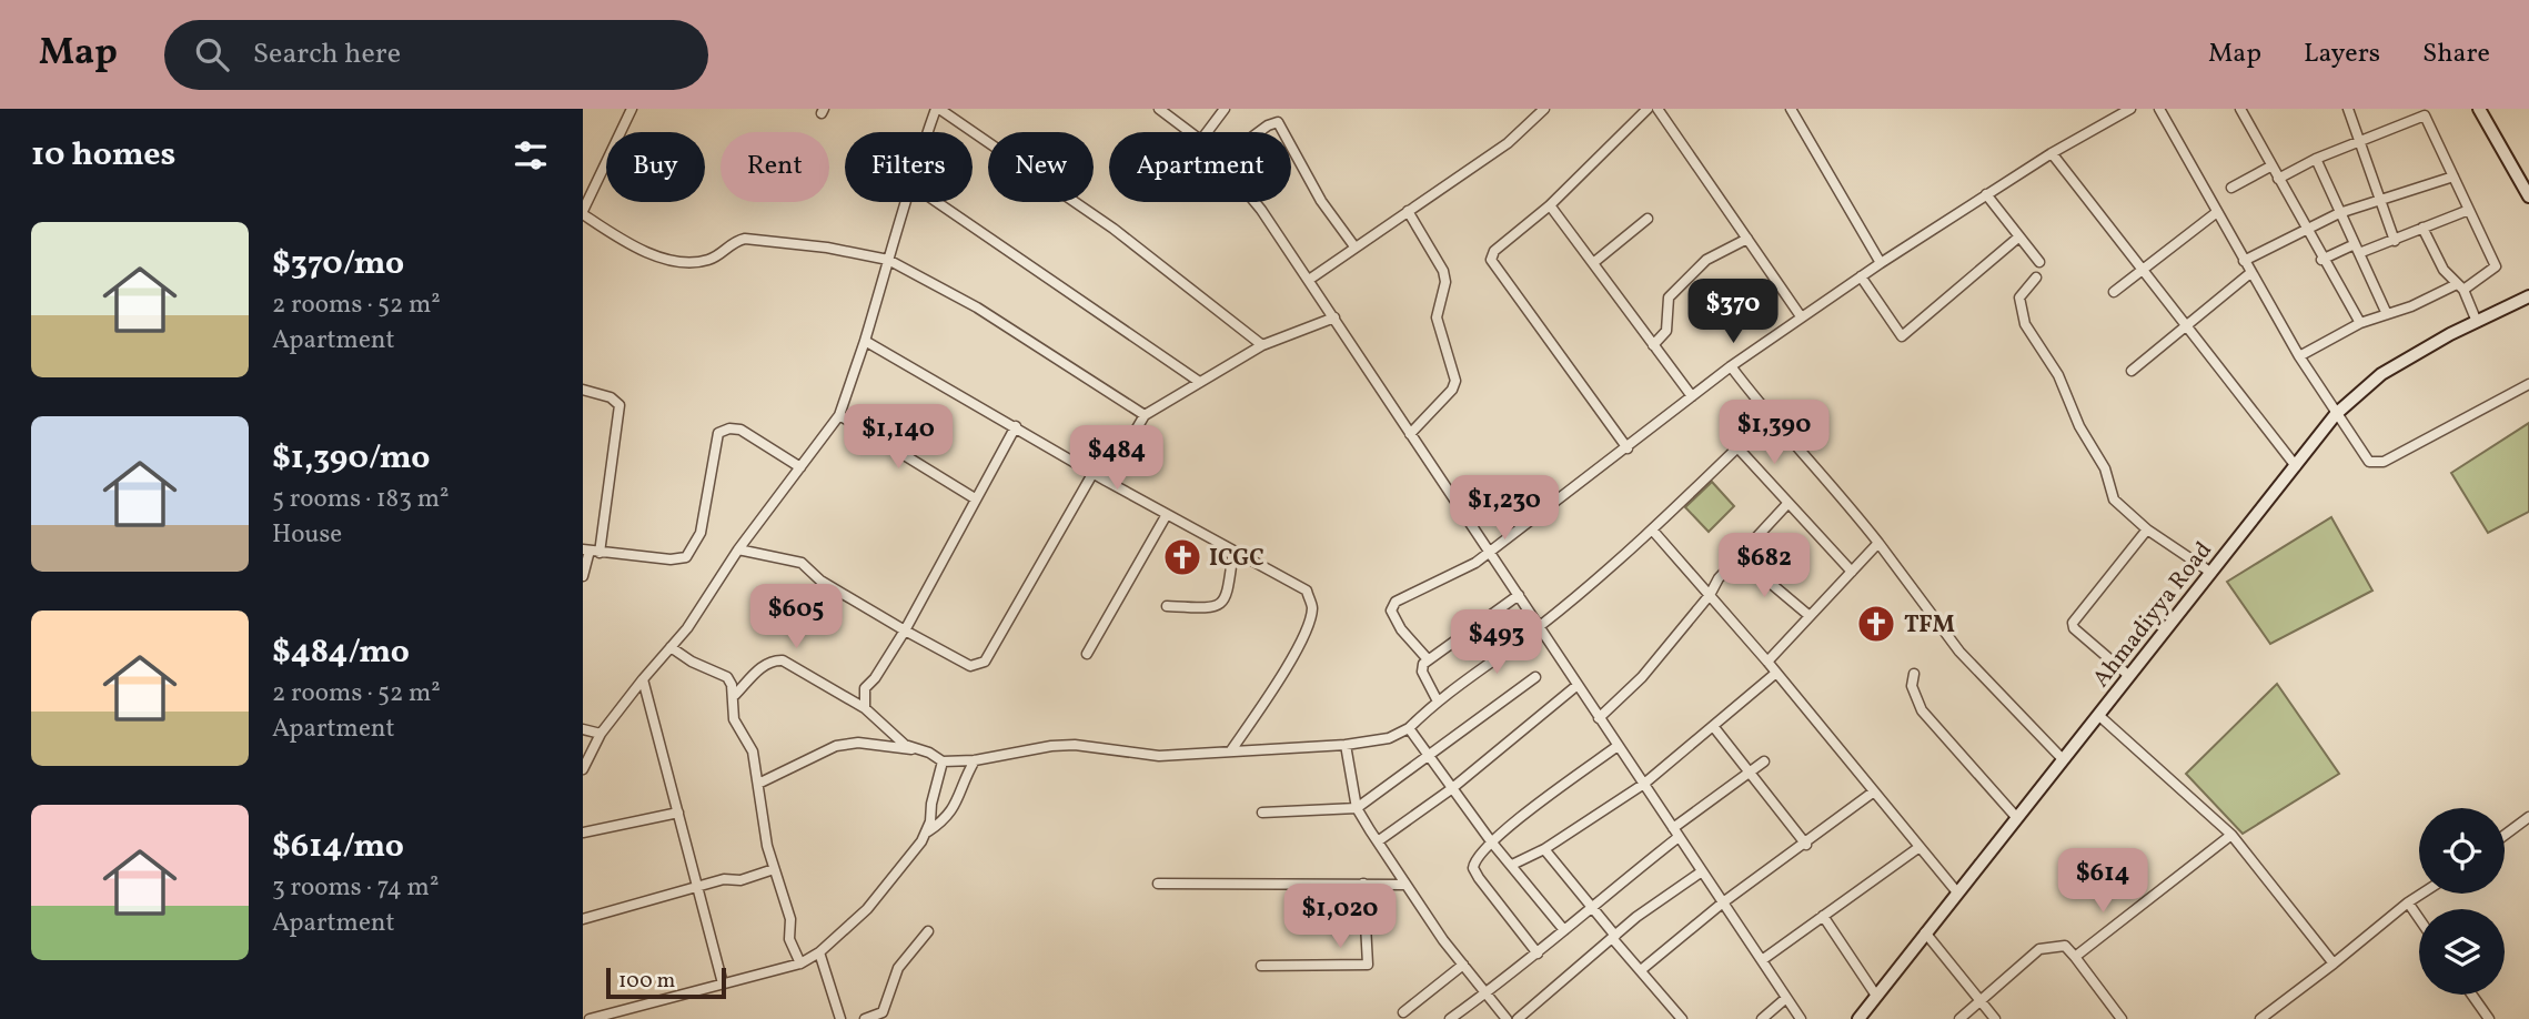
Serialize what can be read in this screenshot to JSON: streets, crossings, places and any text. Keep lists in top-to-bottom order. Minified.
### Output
{"streets":{"street":["Ahmadiyya Road"]},"places":{"church":["ICGC","TFM"]},"scale_bar":"100 m","page":{"header":"Map","search":"Search here","nav":["Map","Layers","Share"],"heading":"10 homes","chip":["Buy","Rent","Filters","New","Apartment"],"list":[{"name":"$370/mo","note":"2 rooms · 52 m² · Apartment"},{"name":"$1,390/mo","note":"5 rooms · 183 m² · House"},{"name":"$484/mo","note":"2 rooms · 52 m² · Apartment"},{"name":"$614/mo","note":"3 rooms · 74 m² · Apartment"}],"price":["$370","$1,390","$1,140","$484","$1,230","$682","$605","$493","$614","$1,020"],"scale":"100 m"}}
